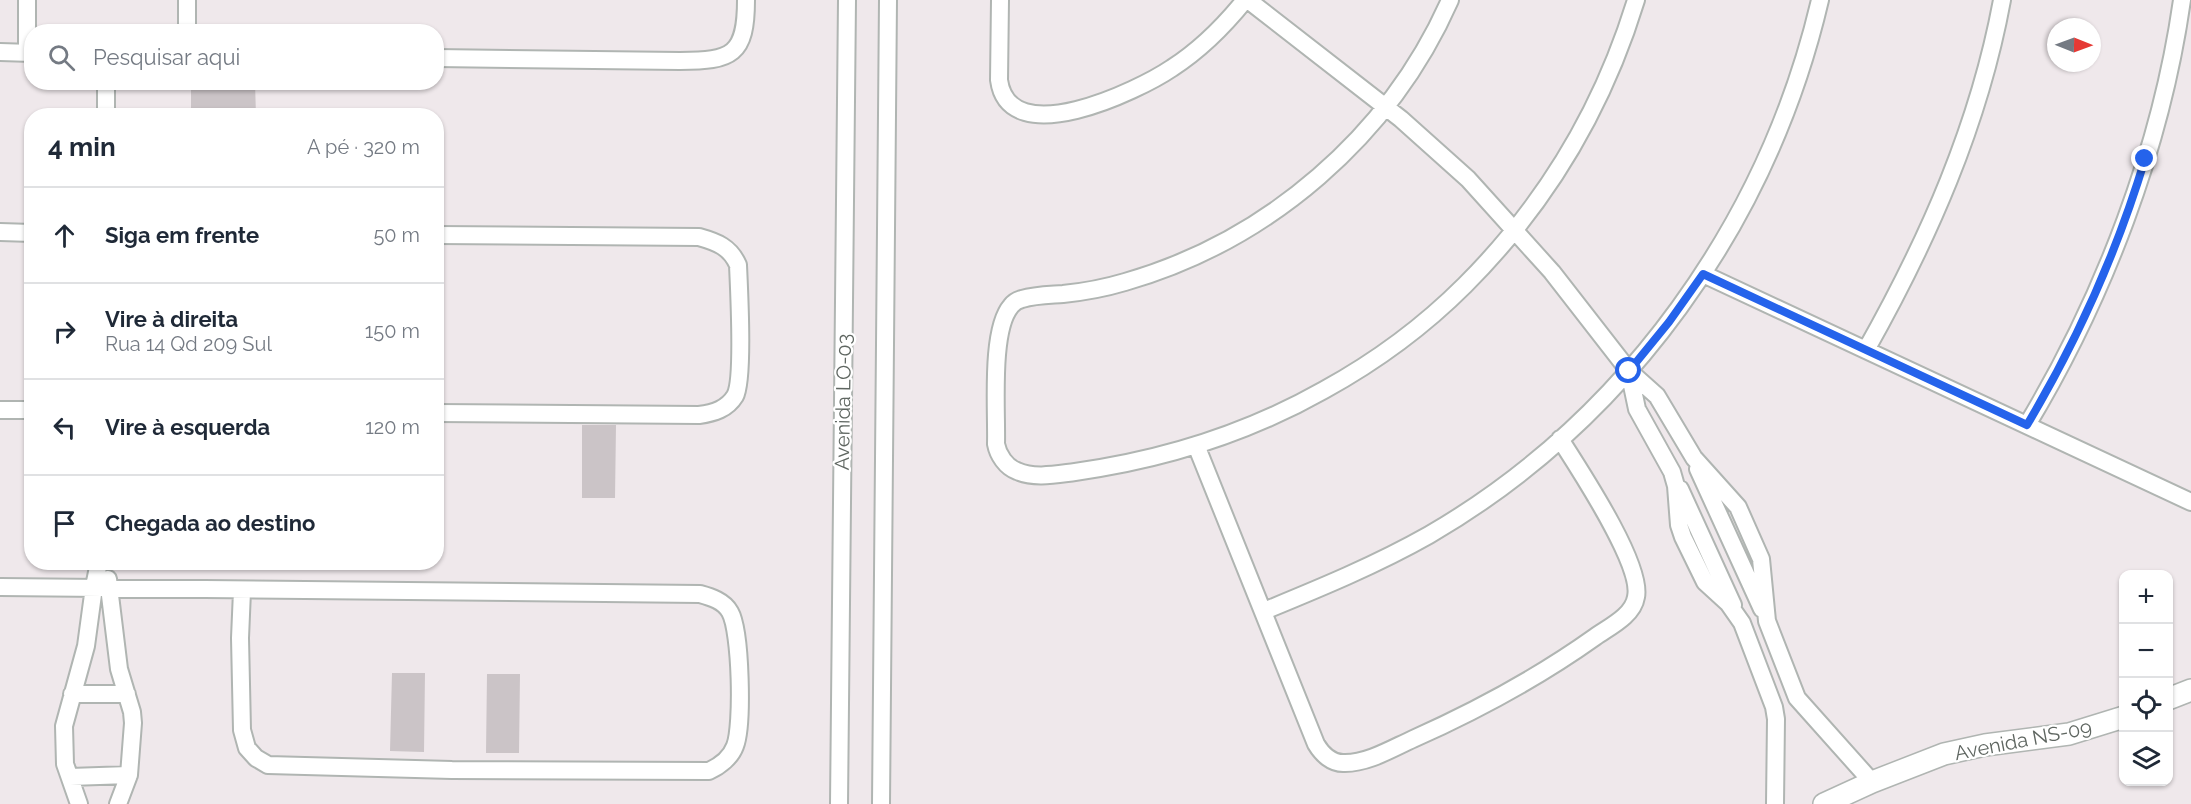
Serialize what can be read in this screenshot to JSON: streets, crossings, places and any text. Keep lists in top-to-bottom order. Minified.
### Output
{"streets":{"street":["Avenida LO-03","Avenida NS-09"]},"north":"right","page":{"search":"Pesquisar aqui","heading":["4 min","A pé · 320 m"],"list":[["Siga em frente","50 m"],["Vire à direita","Rua 14 Qd 209 Sul","150 m"],["Vire à esquerda","120 m"],"Chegada ao destino"],"map_buttons":["+","−"]}}
